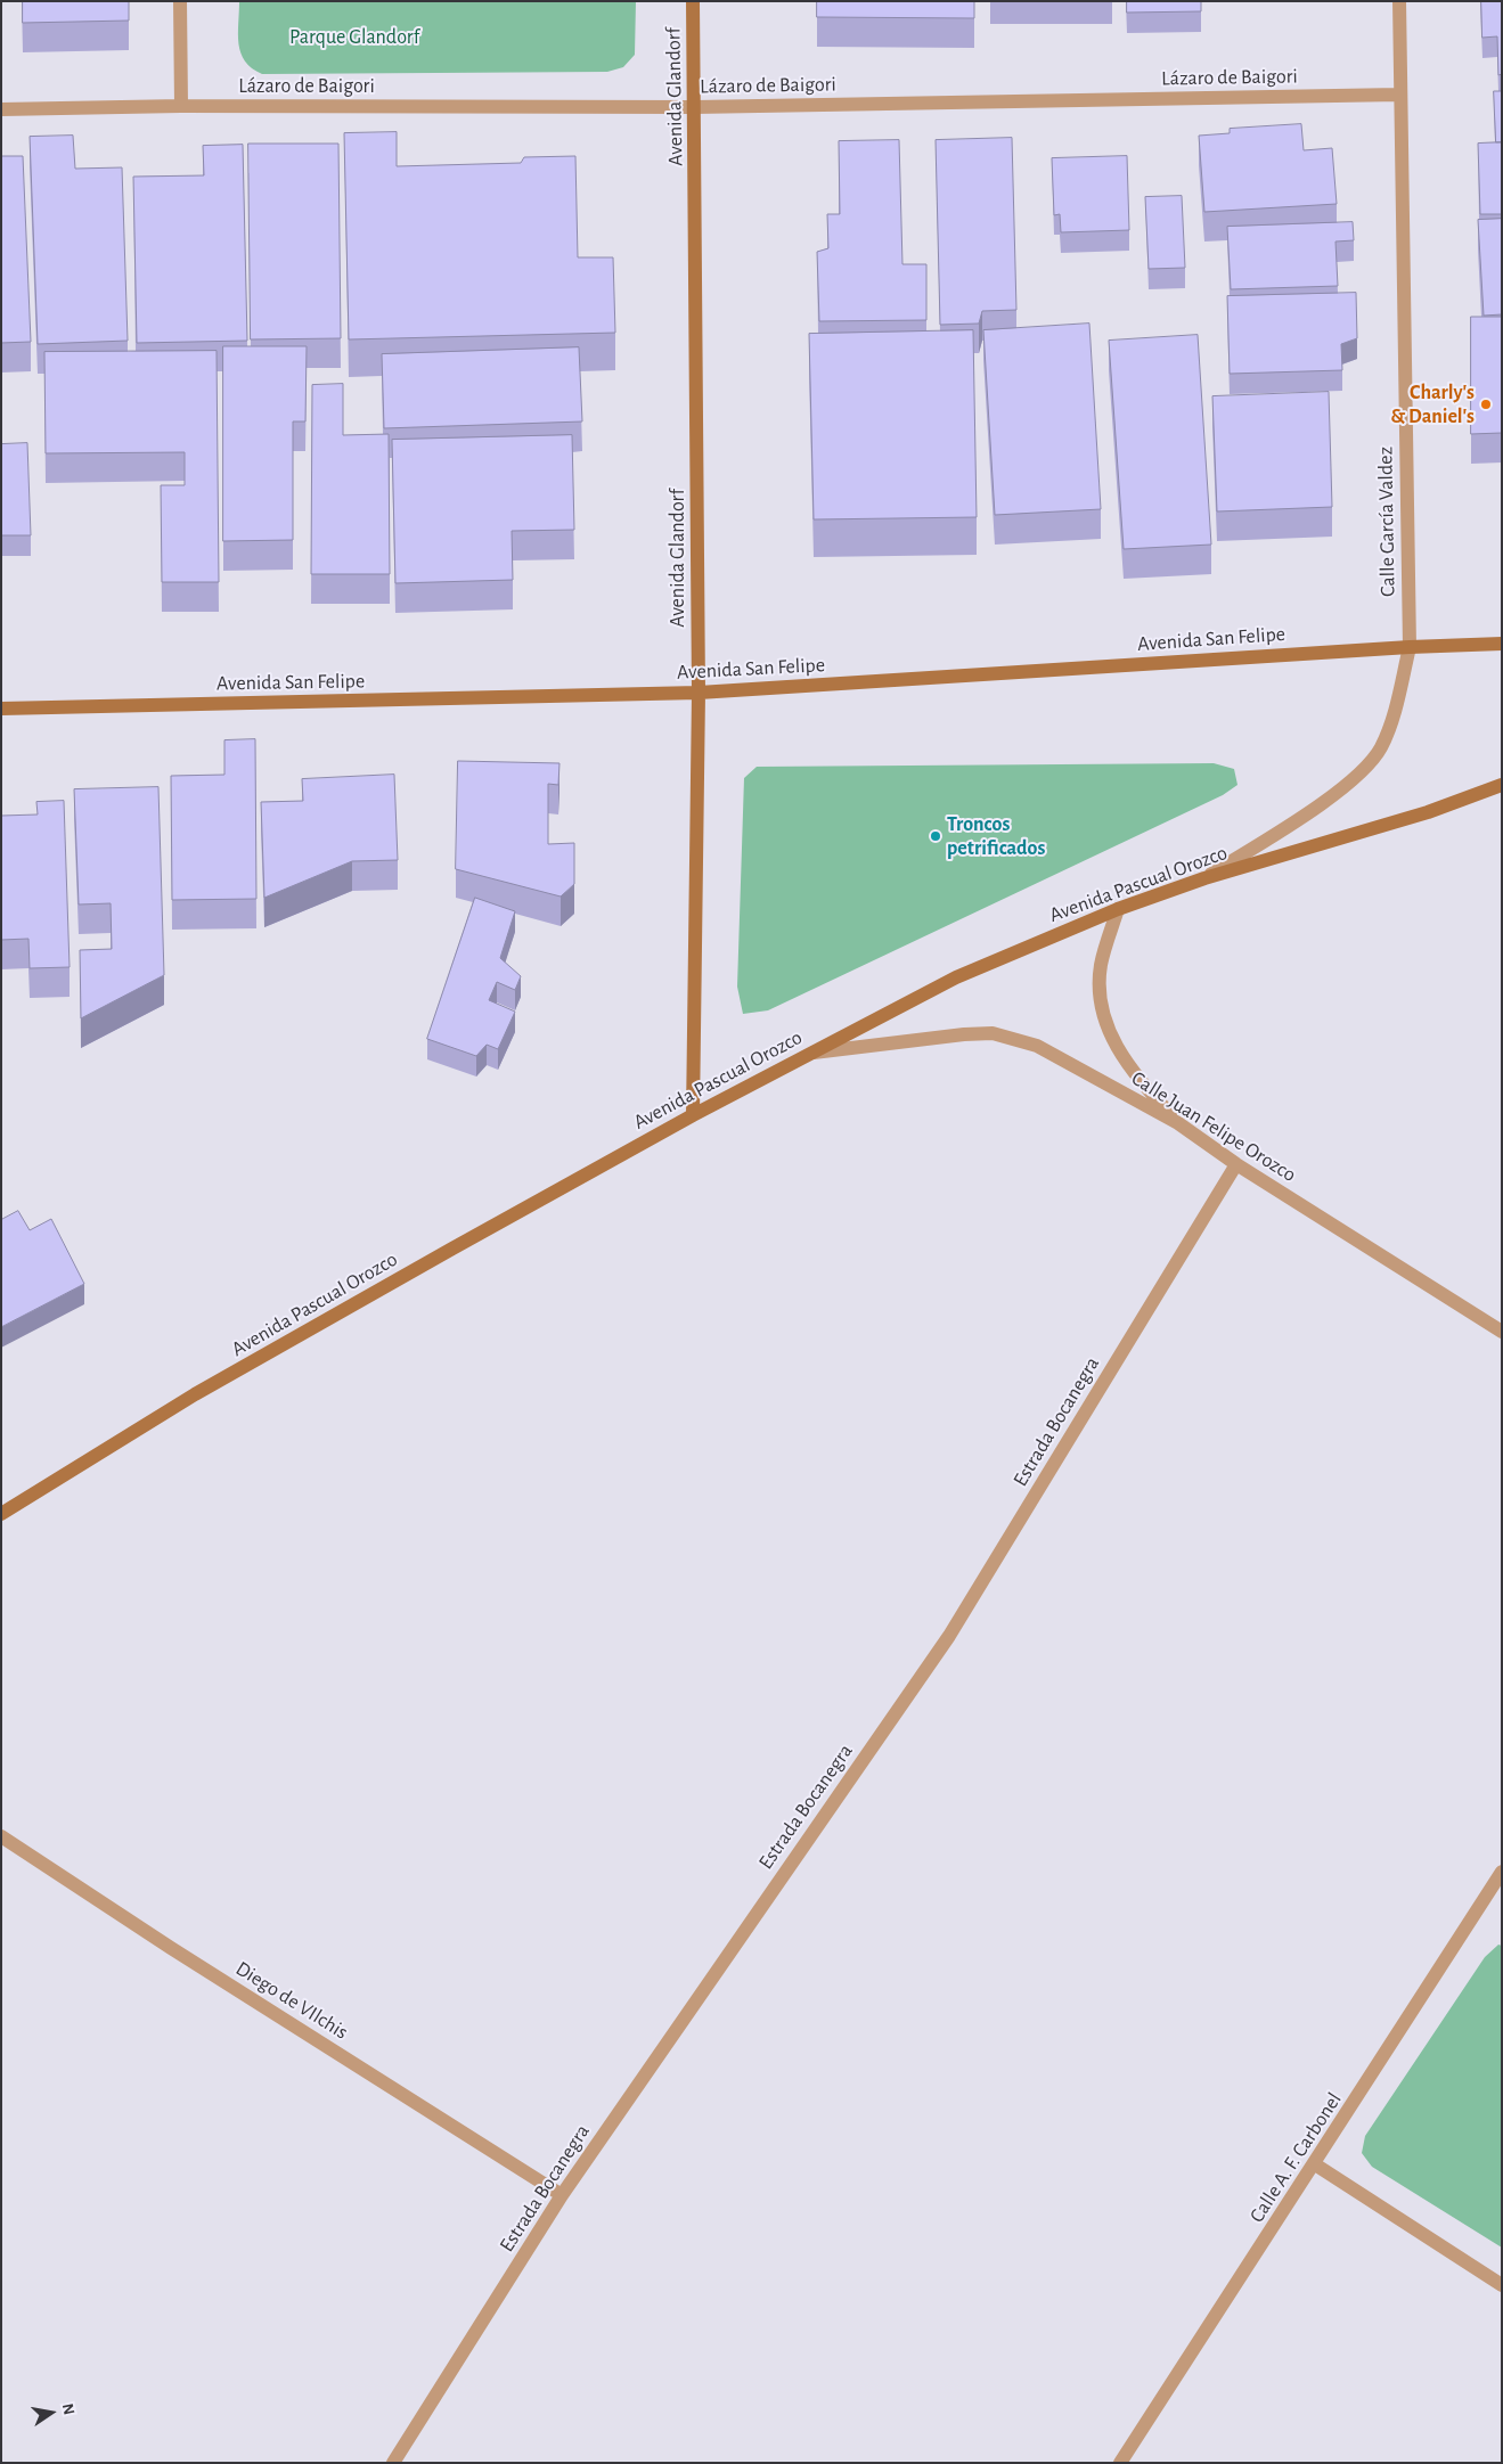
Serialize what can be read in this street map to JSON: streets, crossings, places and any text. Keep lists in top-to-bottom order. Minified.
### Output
{"streets":{"main road":["Avenida Glandorf","Avenida San Felipe","Avenida Pascual Orozco"],"street":["Lázaro de Baigori","Calle García Valdez","Calle Juan Felipe Orozco","Estrada Bocanegra","Diego de VIlchis","Calle A. F. Carbonel"]},"crossings":[["Lázaro de Baigori","Avenida Glandorf"],["Lázaro de Baigori","Calle García Valdez"],["Avenida Glandorf","Avenida San Felipe"],["Avenida Glandorf","Avenida Pascual Orozco"],["Calle García Valdez","Avenida San Felipe"],["Calle García Valdez","Avenida Pascual Orozco"],["Avenida Pascual Orozco","Calle Juan Felipe Orozco"],["Calle Juan Felipe Orozco","Estrada Bocanegra"],["Estrada Bocanegra","Diego de VIlchis"]],"parks":["Parque Glandorf"],"places":["Charly's & Daniel's","Troncos petrificados"],"north":"right"}
